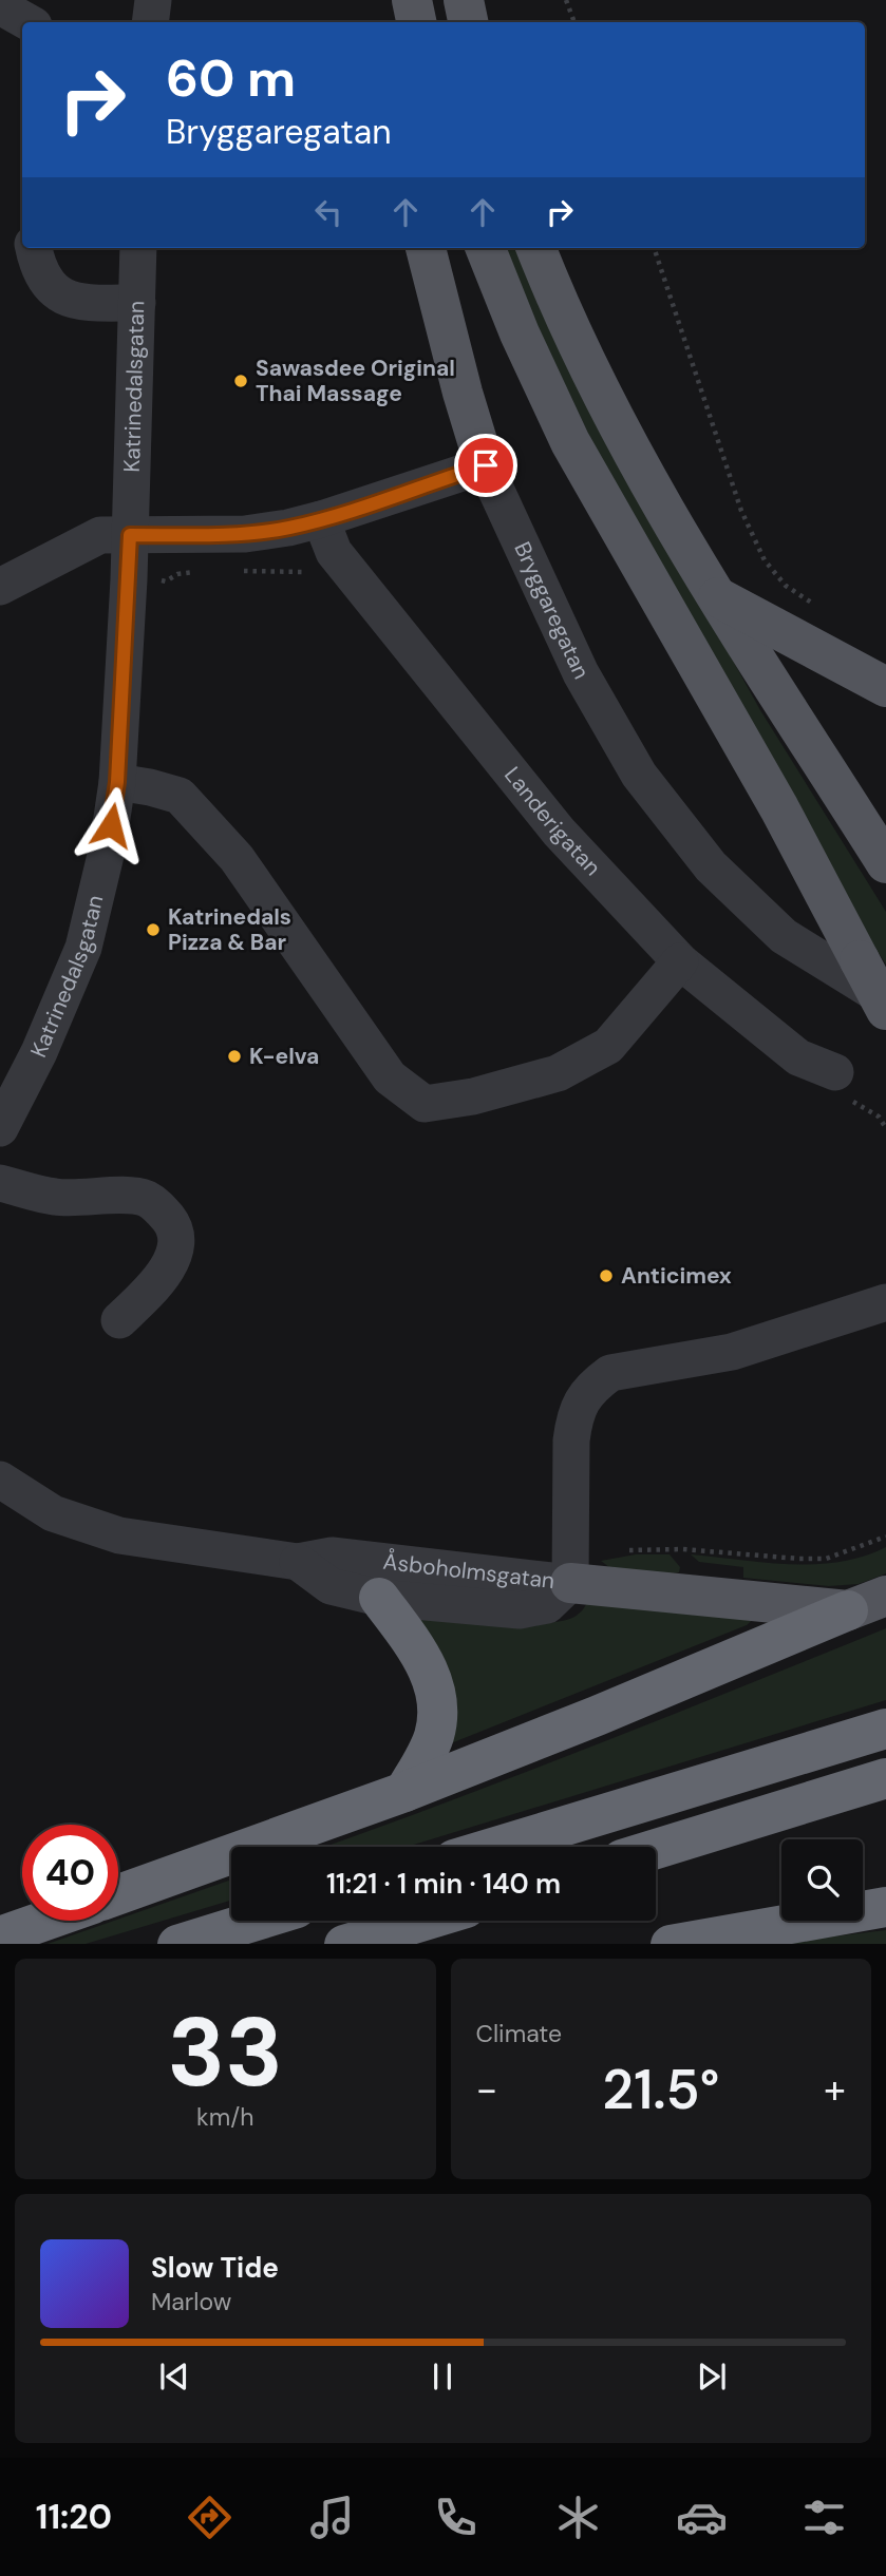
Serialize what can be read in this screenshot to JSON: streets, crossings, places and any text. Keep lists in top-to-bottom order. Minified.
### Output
{"streets":{"street":["Katrinedalsgatan","Bryggaregatan","Landerigatan","Åsboholmsgatan"]},"places":["Sawasdee Original Thai Massage","Katrinedals Pizza & Bar","K-elva","Anticimex"],"page":{"turn":["60 m","Bryggaregatan"],"limit":"40","trip":"11:21 · 1 min · 140 m","tile":[["33","km/h"],"Climate"],"heat":["−","21.5°","+"],"song":["Slow Tide","Marlow"],"tabs":"11:20"}}
